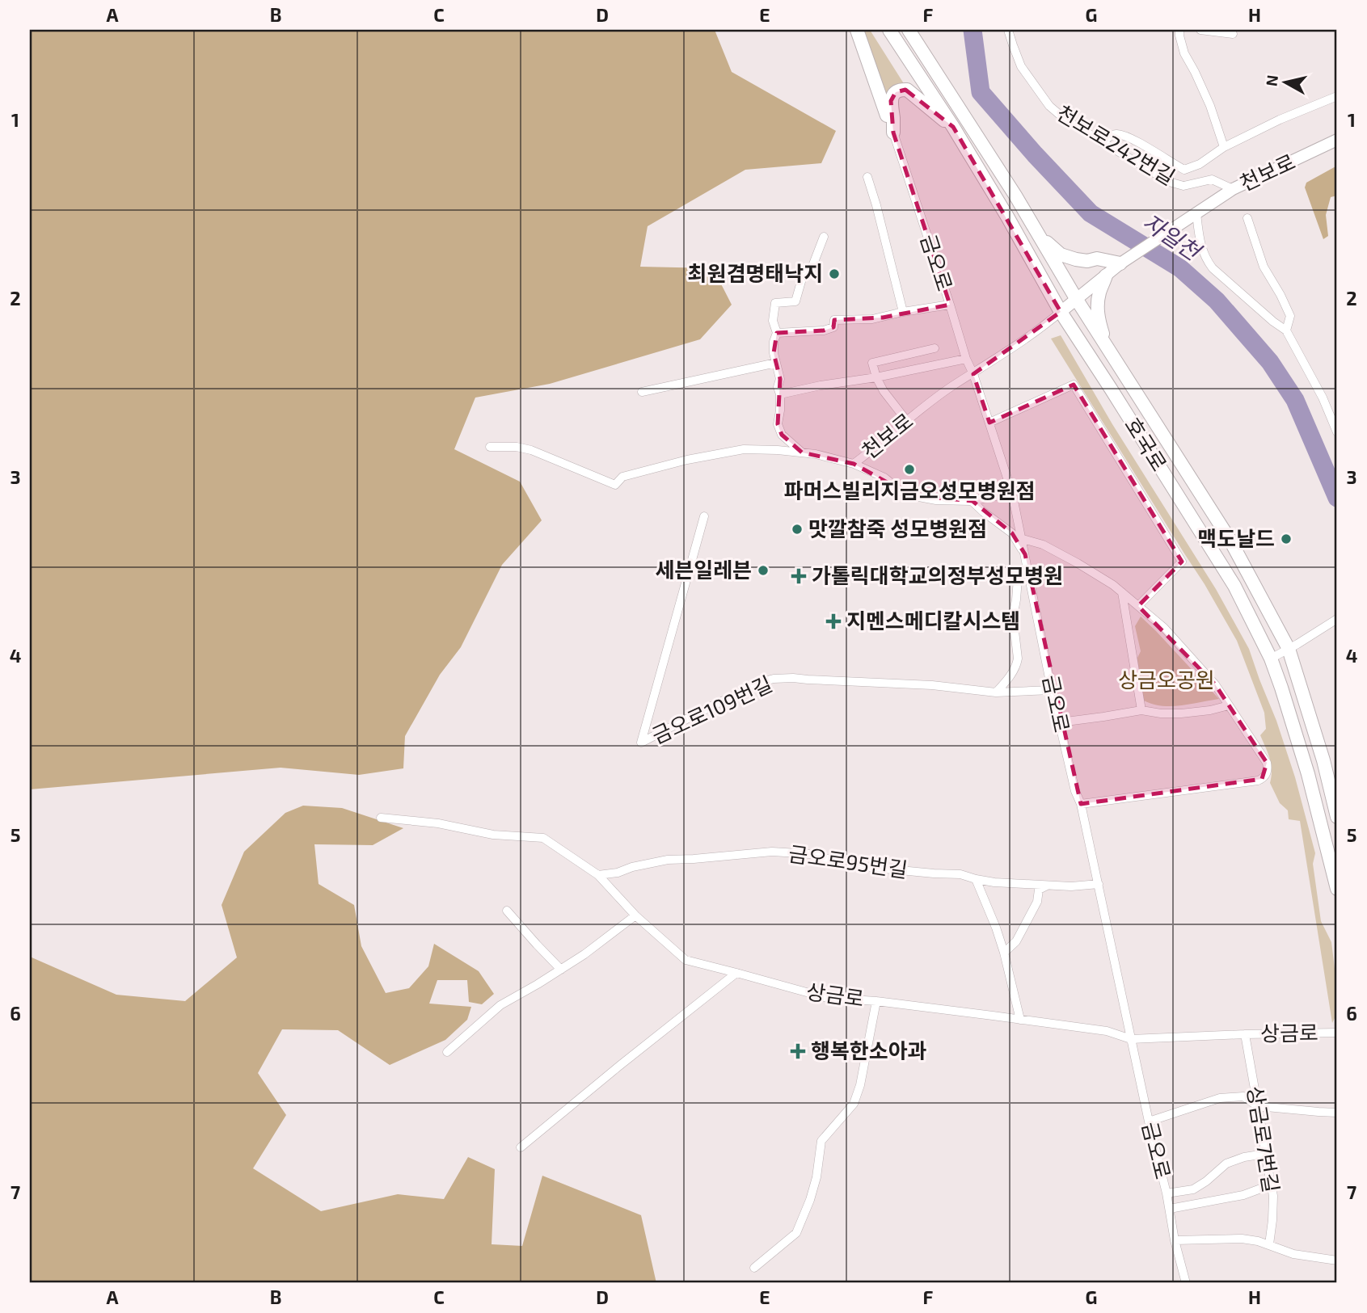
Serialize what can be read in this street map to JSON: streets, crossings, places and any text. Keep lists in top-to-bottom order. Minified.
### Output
{"streets":{"main road":["천보로","호국로"],"street":["천보로242번길","금오로","금오로109번길","금오로95번길","상금로","상금로7번길"]},"crossings":[["천보로242번길","천보로"],["천보로","금오로"],["천보로","호국로"],["금오로","금오로109번길"],["금오로","금오로95번길"],["금오로","상금로"],["금오로95번길","상금로"],["상금로","상금로7번길"]],"water":["자일천"],"parks":["상금오공원"],"places":{"other":["최원겸명태낙지","파머스빌리지금오성모병원점","맛깔참죽 성모병원점","맥도날드","세븐일레븐"],"health":["가톨릭대학교의정부성모병원","지멘스메디칼시스템","행복한소아과"]},"north":"left","grid":{"columns":["A","B","C","D","E","F","G","H"],"rows":["1","2","3","4","5","6","7"]}}
